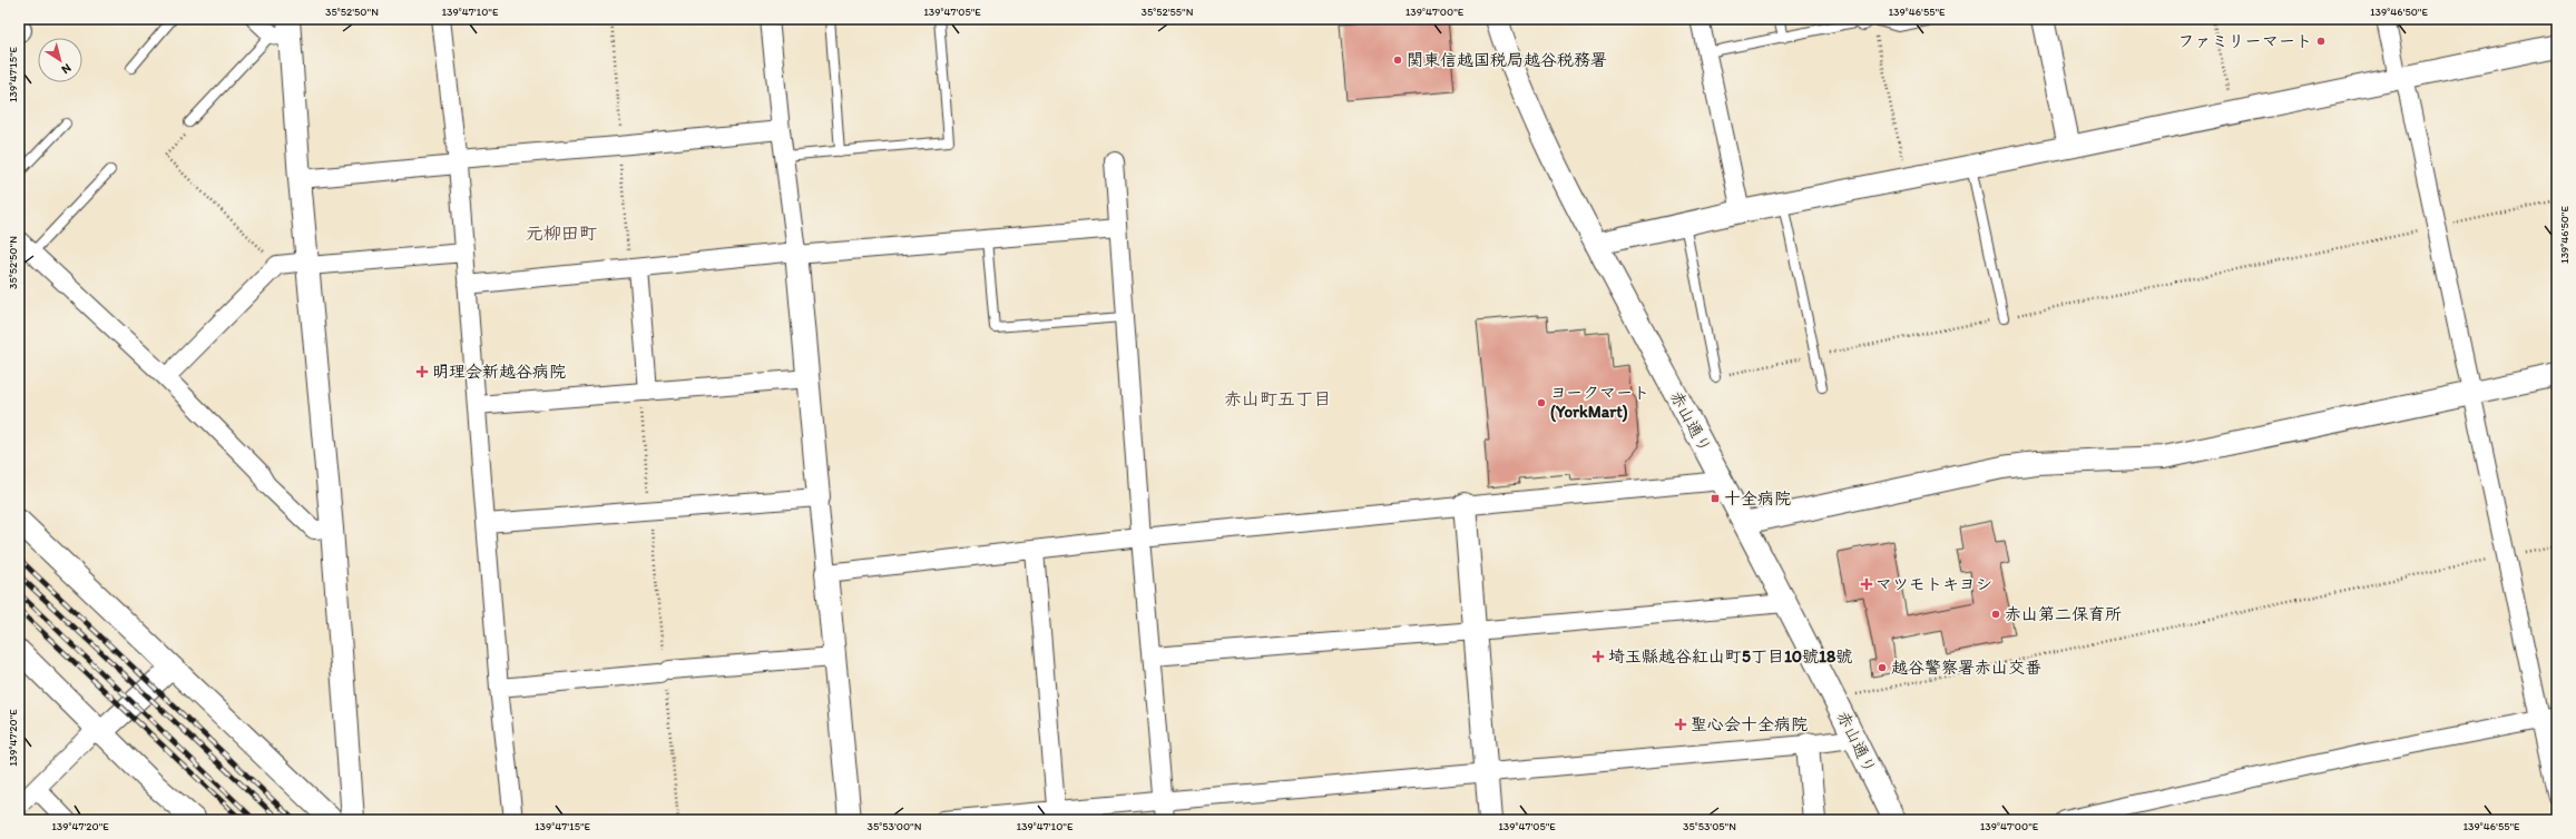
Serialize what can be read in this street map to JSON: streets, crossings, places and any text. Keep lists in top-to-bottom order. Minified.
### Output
{"streets":{"street":["赤山通り"]},"districts":["元柳田町","赤山町五丁目"],"places":{"other":["ファミリーマート","関東信越国税局越谷税務署","ヨークマート (YorkMart)","赤山第二保育所","越谷警察署赤山交番"],"health":["明理会新越谷病院","マツモトキヨシ","埼玉縣越谷紅山町5丁目10號18號","聖心会十全病院"],"transit":["十全病院"]},"north":"bottom right","coordinates":["35°52'50\"N","139°47'10\"E","139°47'05\"E","35°52'55\"N","139°47'00\"E","139°46'55\"E","139°46'50\"E","139°47'15\"E","139°47'20\"E","35°53'00\"N","35°53'05\"N"]}
